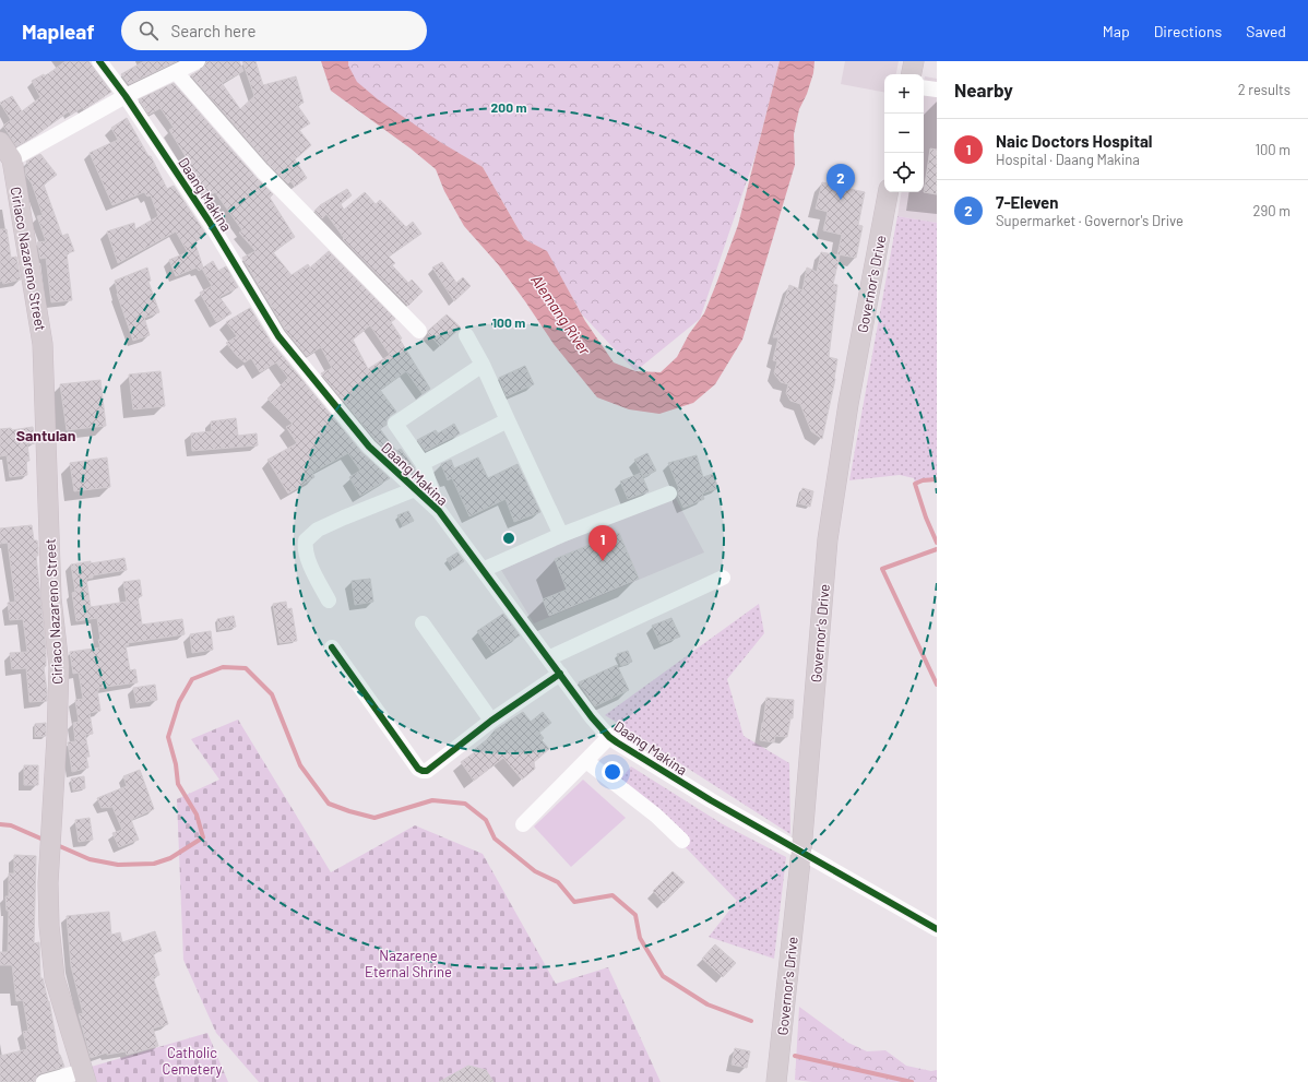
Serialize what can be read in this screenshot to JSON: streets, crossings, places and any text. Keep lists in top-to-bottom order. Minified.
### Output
{"streets":{"main road":["Ciriaco Nazareno Street","Governor's Drive"],"street":["Daang Makina"]},"crossings":[["Daang Makina","Governor's Drive"]],"districts":["Santulan"],"water":["Alemang River"],"parks":["Nazarene Eternal Shrine","Catholic Cemetery"],"page":{"header":"Mapleaf","search":"Search here","nav":["Map","Directions","Saved"],"heading":["Nearby","2 results"],"map_buttons":["+","−"],"list":[{"mark":"1","name":"Naic Doctors Hospital","note":"Hospital · Daang Makina","value":"100 m"},{"mark":"2","name":"7-Eleven","note":"Supermarket · Governor's Drive","value":"290 m"}],"pins":["2","1"]},"rings":["200 m","100 m"]}
